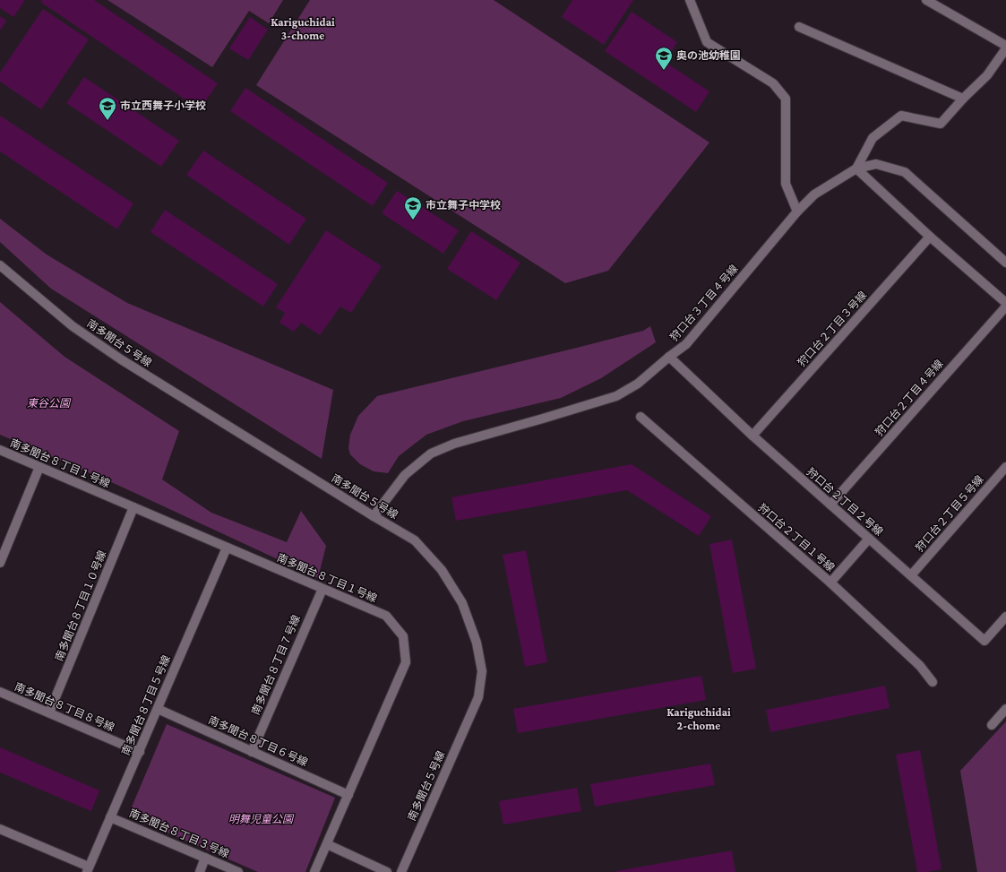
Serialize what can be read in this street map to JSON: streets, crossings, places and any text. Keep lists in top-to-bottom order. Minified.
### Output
{"streets":{"street":["狩口台３丁目４号線","狩口台２丁目３号線","南多聞台５号線","狩口台２丁目４号線","南多聞台８丁目１号線","狩口台２丁目２号線","狩口台２丁目５号線","狩口台２丁目１号線","南多聞台８丁目１０号線","南多聞台８丁目７号線","南多聞台８丁目５号線","南多聞台８丁目８号線","南多聞台８丁目６号線","南多聞台８丁目３号線"]},"crossings":[["狩口台３丁目４号線","南多聞台５号線"],["狩口台３丁目４号線","狩口台２丁目２号線"],["狩口台２丁目３号線","狩口台２丁目２号線"],["狩口台２丁目４号線","狩口台２丁目２号線"],["南多聞台８丁目１号線","南多聞台８丁目１０号線"],["南多聞台８丁目１号線","南多聞台８丁目７号線"],["南多聞台８丁目１号線","南多聞台８丁目５号線"],["南多聞台８丁目１号線","南多聞台８丁目６号線"],["狩口台２丁目２号線","狩口台２丁目５号線"],["南多聞台８丁目１０号線","南多聞台８丁目８号線"],["南多聞台８丁目７号線","南多聞台８丁目６号線"],["南多聞台８丁目５号線","南多聞台８丁目８号線"],["南多聞台８丁目５号線","南多聞台８丁目６号線"],["南多聞台８丁目５号線","南多聞台８丁目３号線"]],"districts":["Kariguchidai 3-chome","Kariguchidai 2-chome"],"parks":["東谷公園","明舞児童公園"],"places":{"school or university":["奥の池幼稚園","市立西舞子小学校","市立舞子中学校"]}}
